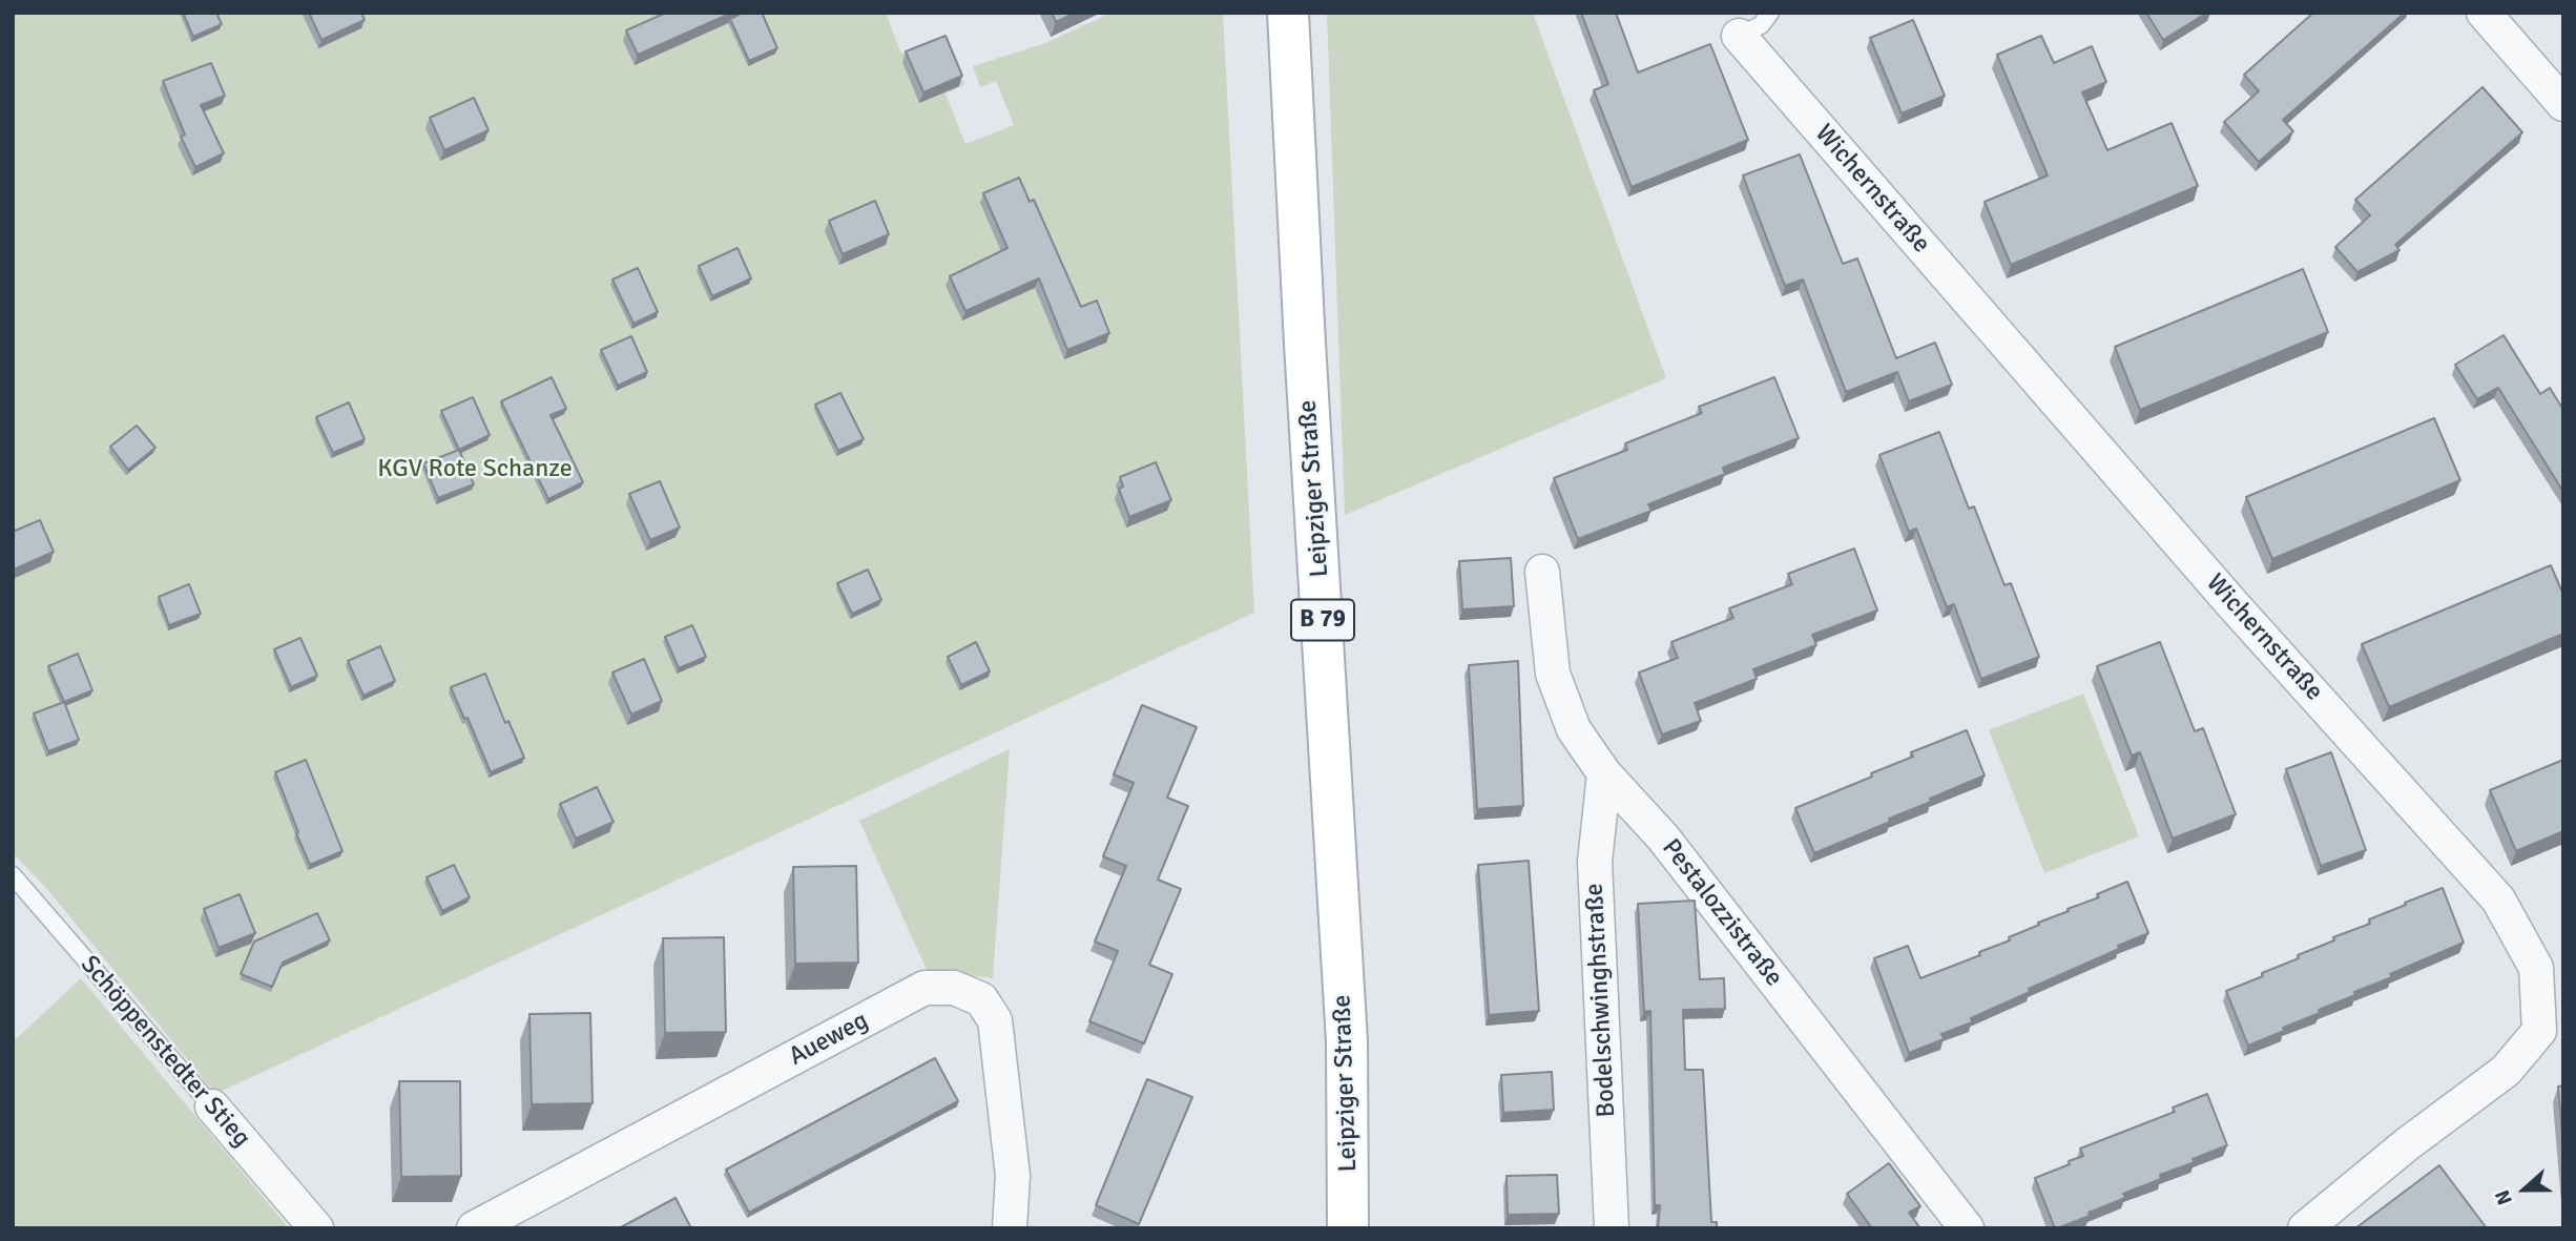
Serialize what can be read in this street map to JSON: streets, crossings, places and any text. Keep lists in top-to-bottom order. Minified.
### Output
{"streets":{"main road":["Leipziger Straße","B 79"],"street":["Wichernstraße","Pestalozzistraße","Bodelschwinghstraße","Aueweg","Schöppenstedter Stieg"]},"crossings":[["Pestalozzistraße","Bodelschwinghstraße"]],"parks":["KGV Rote Schanze"],"north":"left"}
